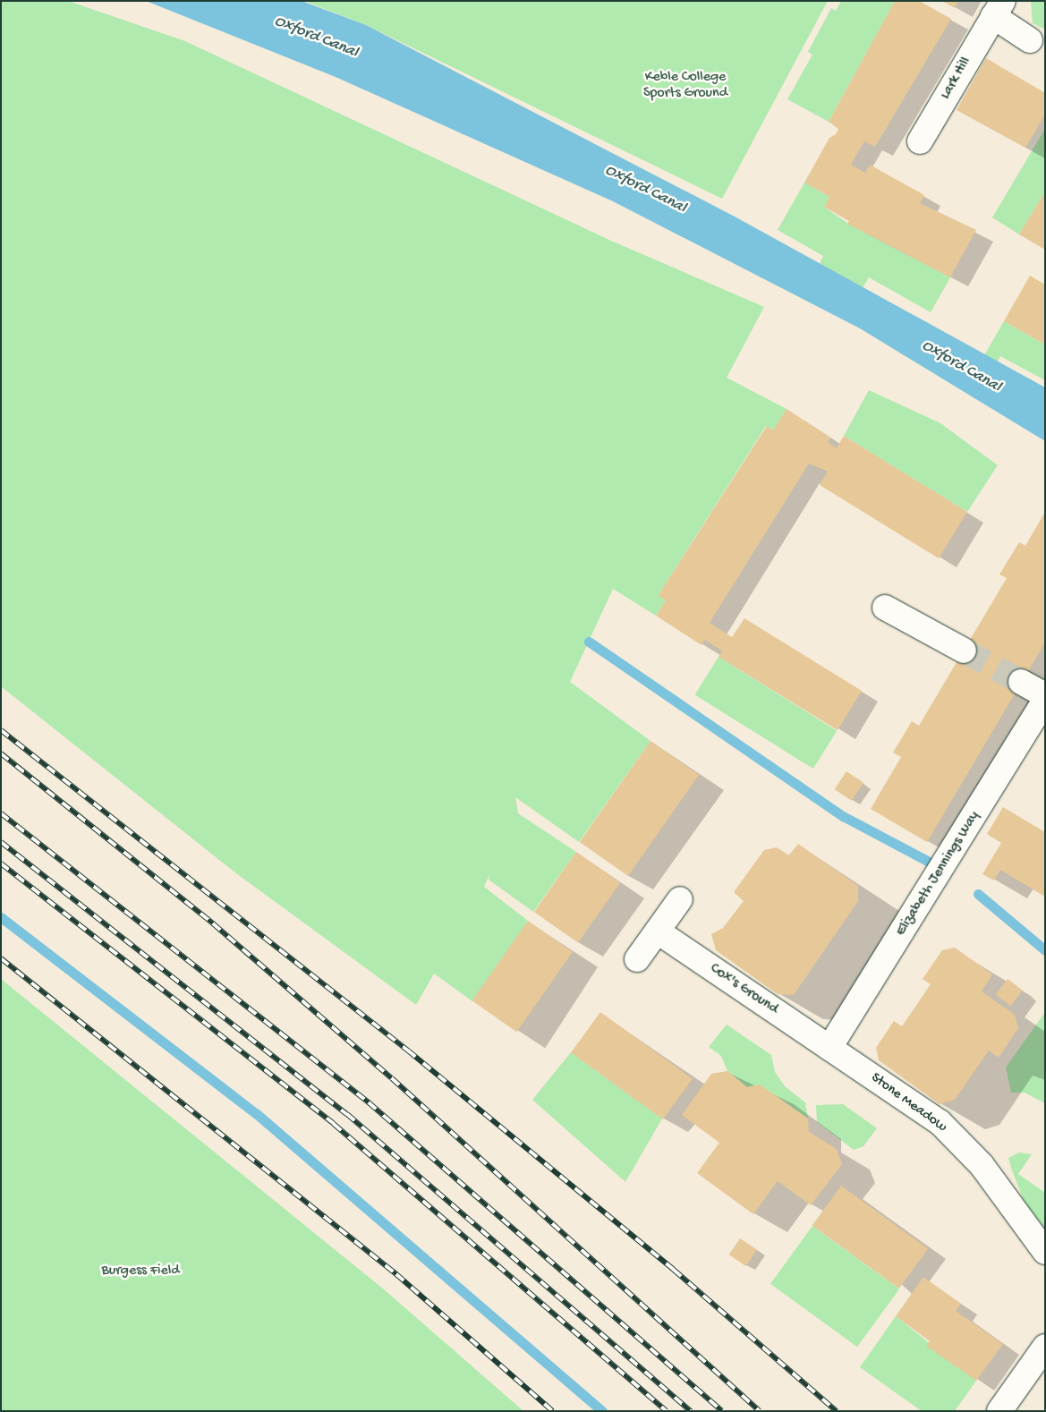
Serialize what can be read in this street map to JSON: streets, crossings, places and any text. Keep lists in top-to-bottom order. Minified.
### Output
{"streets":{"street":["Lark Hill","Elizabeth Jennings Way","Cox's Ground","Stone Meadow"]},"crossings":[["Elizabeth Jennings Way","Cox's Ground"],["Elizabeth Jennings Way","Stone Meadow"],["Cox's Ground","Stone Meadow"]],"water":["Oxford Canal"],"parks":["Keble College Sports Ground","Burgess Field"]}
